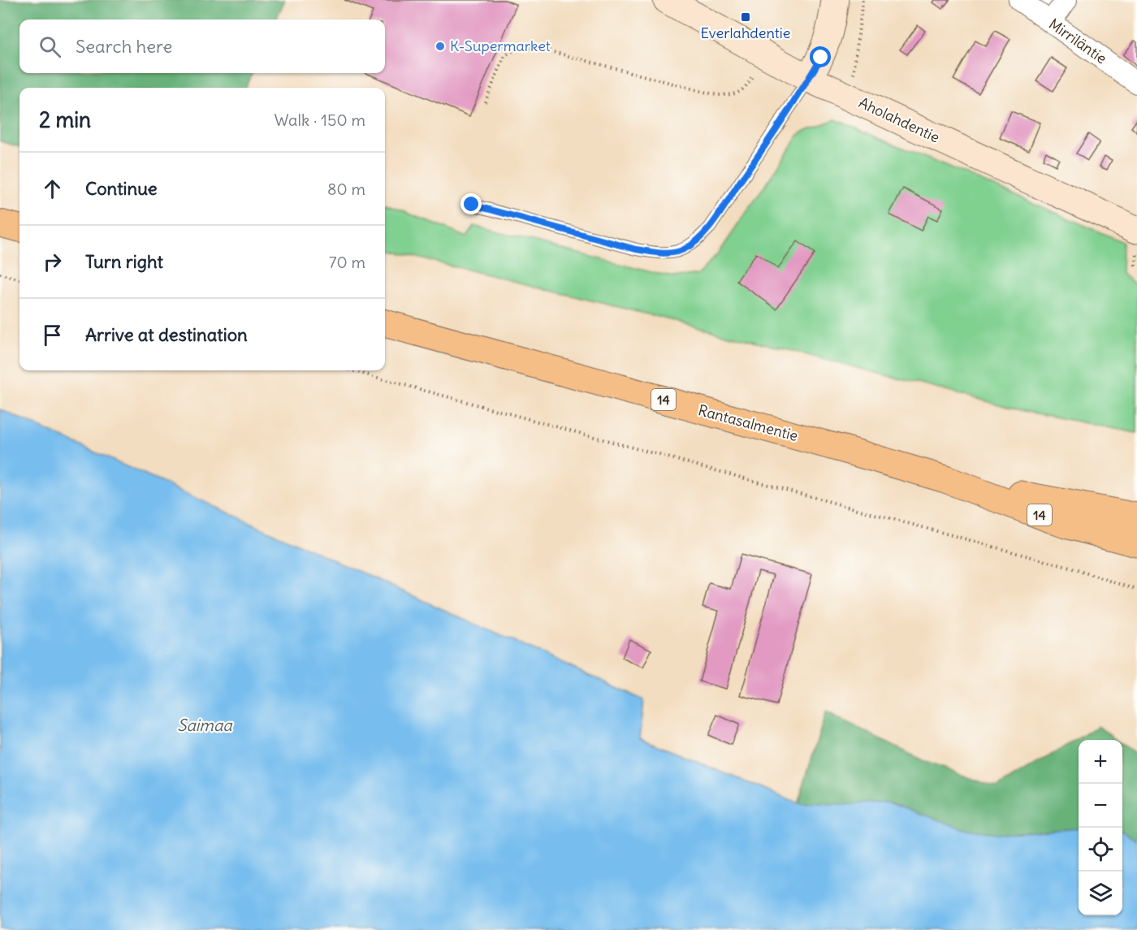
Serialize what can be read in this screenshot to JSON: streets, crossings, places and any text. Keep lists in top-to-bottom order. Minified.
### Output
{"streets":{"highway":["14","Rantasalmentie"],"street":["Mirriläntie","Aholahdentie"]},"water":["Saimaa"],"places":{"transit":["Everlahdentie"],"other":["K-Supermarket"]},"page":{"search":"Search here","heading":["2 min","Walk · 150 m"],"list":[["Continue","80 m"],["Turn right","70 m"],"Arrive at destination"],"map_buttons":["+","−"]}}
